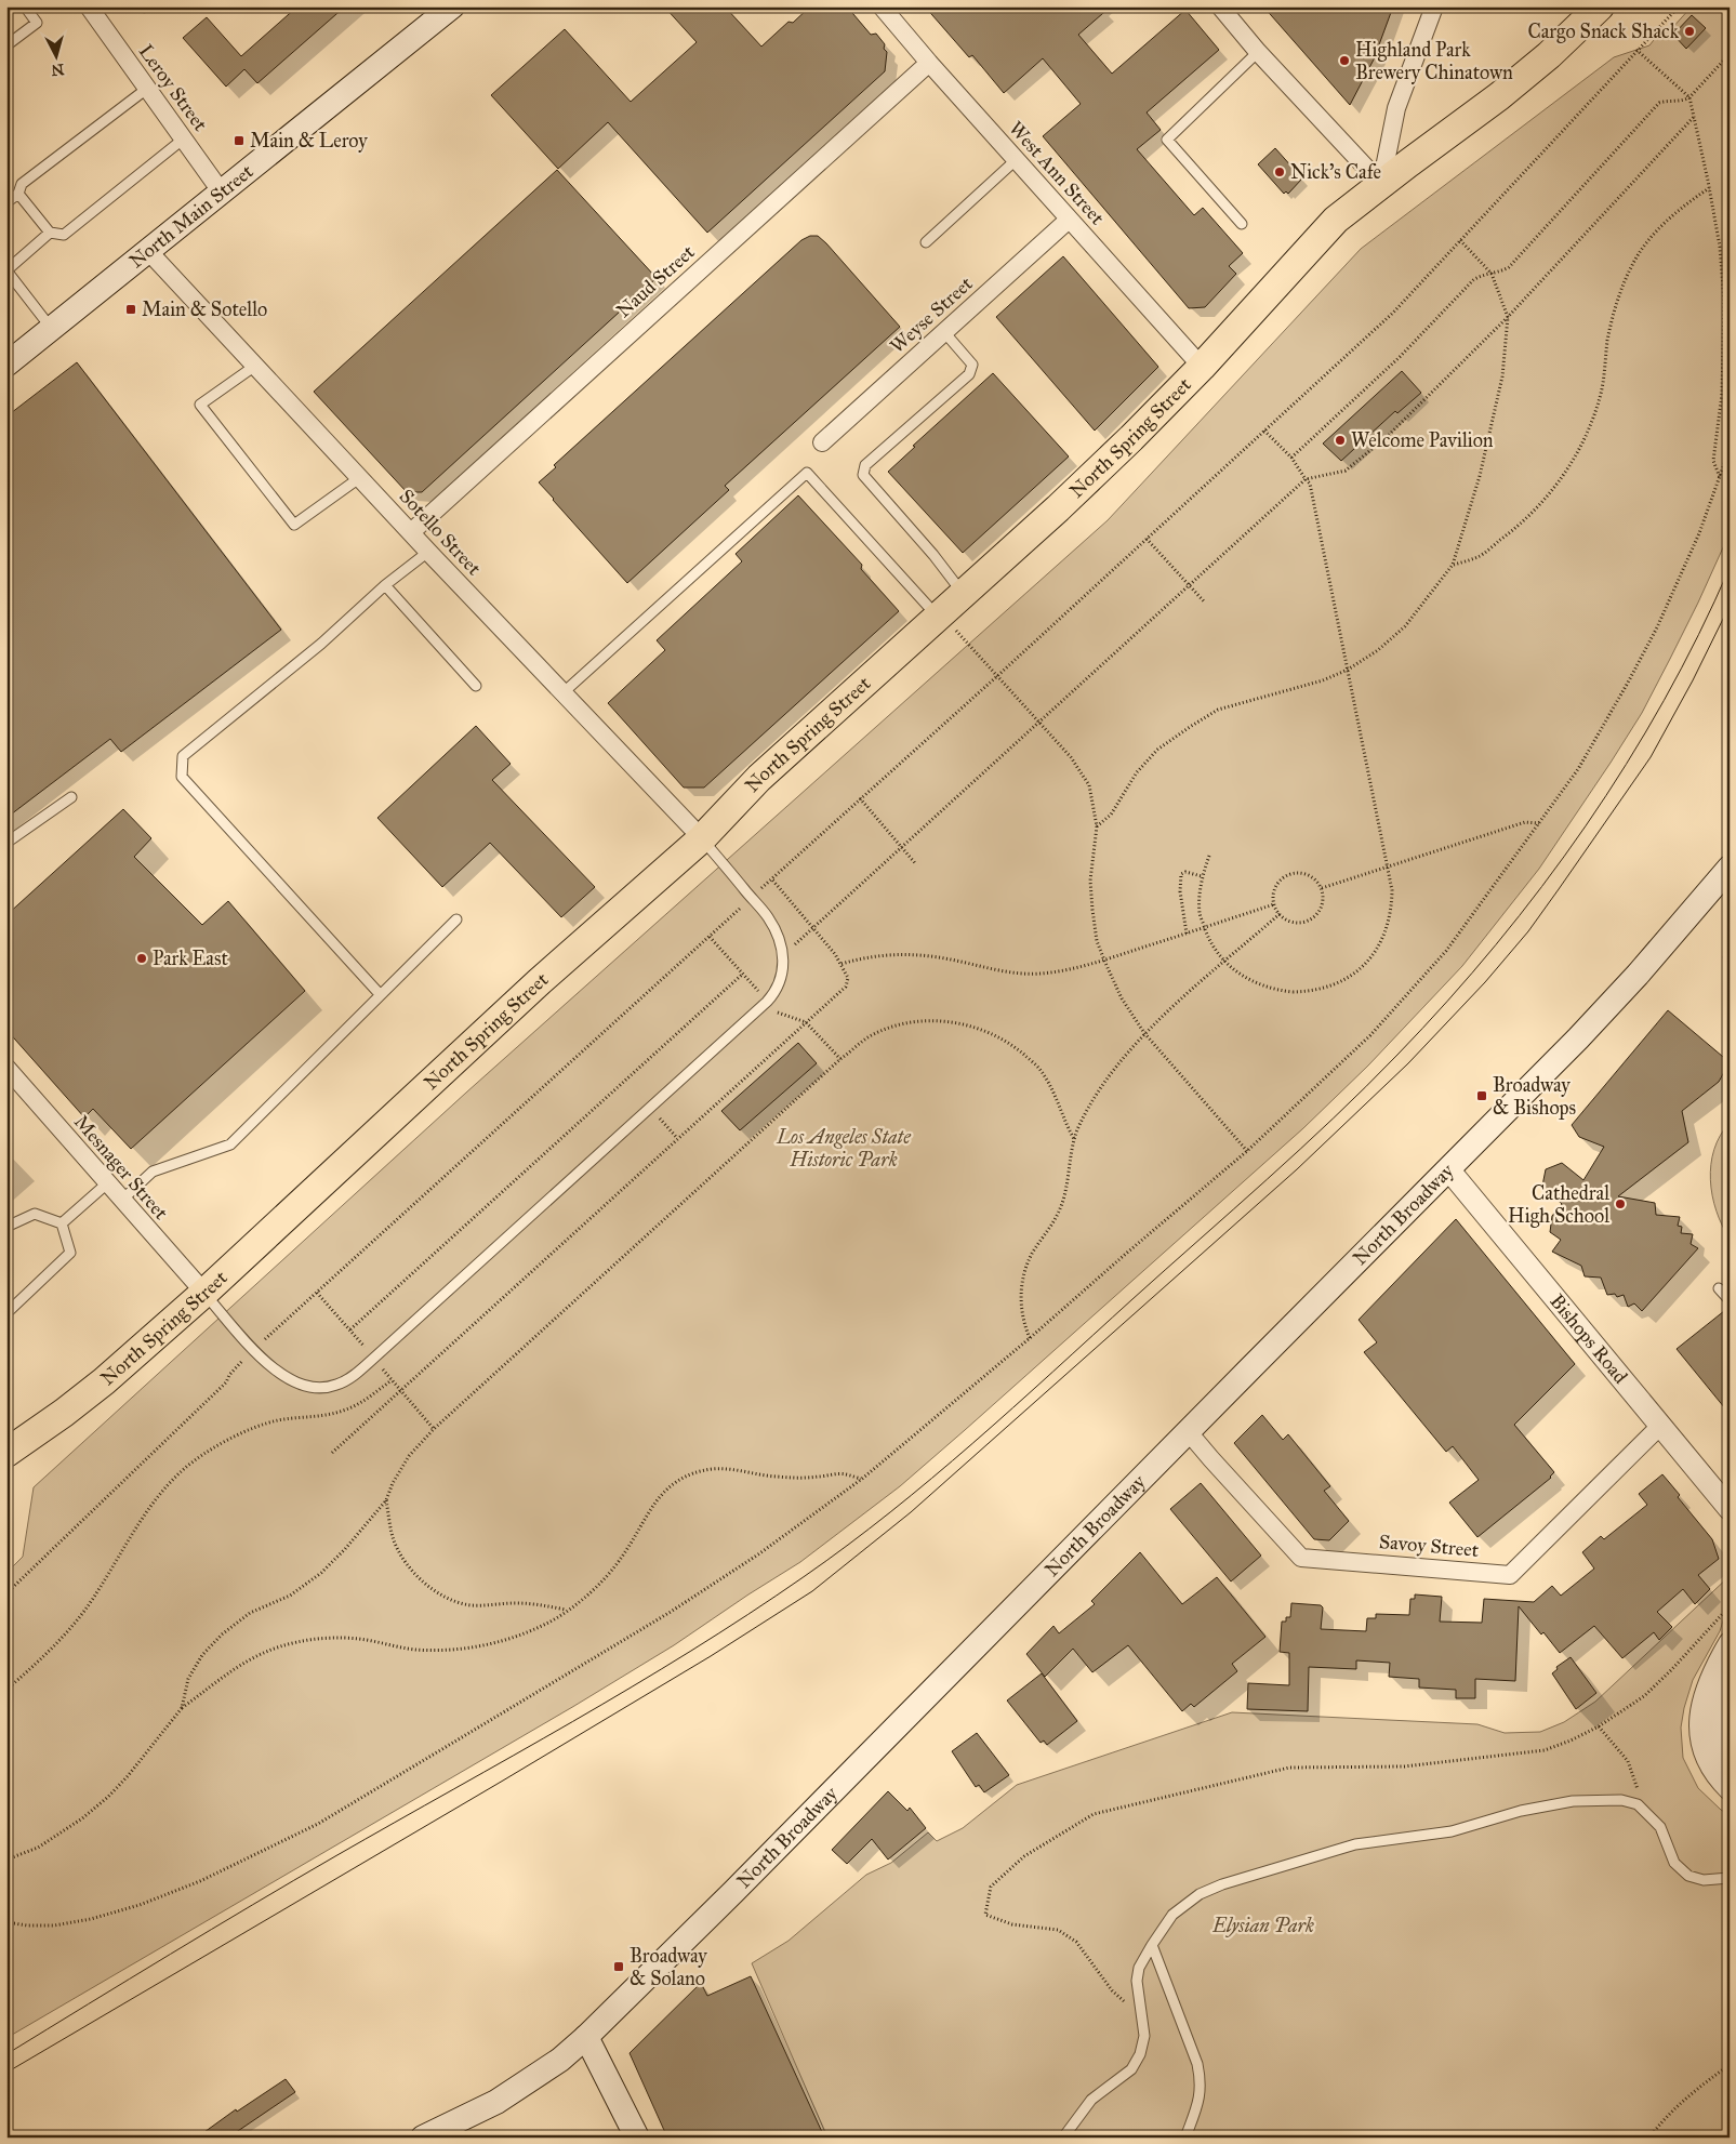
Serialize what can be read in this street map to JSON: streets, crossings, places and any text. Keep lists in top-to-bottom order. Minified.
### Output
{"streets":{"main road":["North Main Street","North Spring Street","North Broadway"],"street":["Leroy Street","West Ann Street","Naud Street","Weyse Street","Sotello Street","Mesnager Street","Bishops Road","Savoy Street"]},"crossings":[["Leroy Street","North Main Street"],["West Ann Street","Naud Street"],["West Ann Street","Weyse Street"],["West Ann Street","North Spring Street"],["North Main Street","Sotello Street"],["Naud Street","Sotello Street"],["North Spring Street","Sotello Street"],["North Spring Street","Mesnager Street"],["North Broadway","Bishops Road"],["North Broadway","Savoy Street"],["Bishops Road","Savoy Street"]],"parks":["Los Angeles State Historic Park","Elysian Park"],"places":{"other":["Cargo Snack Shack","Highland Park Brewery Chinatown","Nick's Cafe","Welcome Pavilion","Park East","Cathedral High School"],"transit":["Main & Leroy","Main & Sotello","Broadway & Bishops","Broadway & Solano"]},"north":"bottom"}
